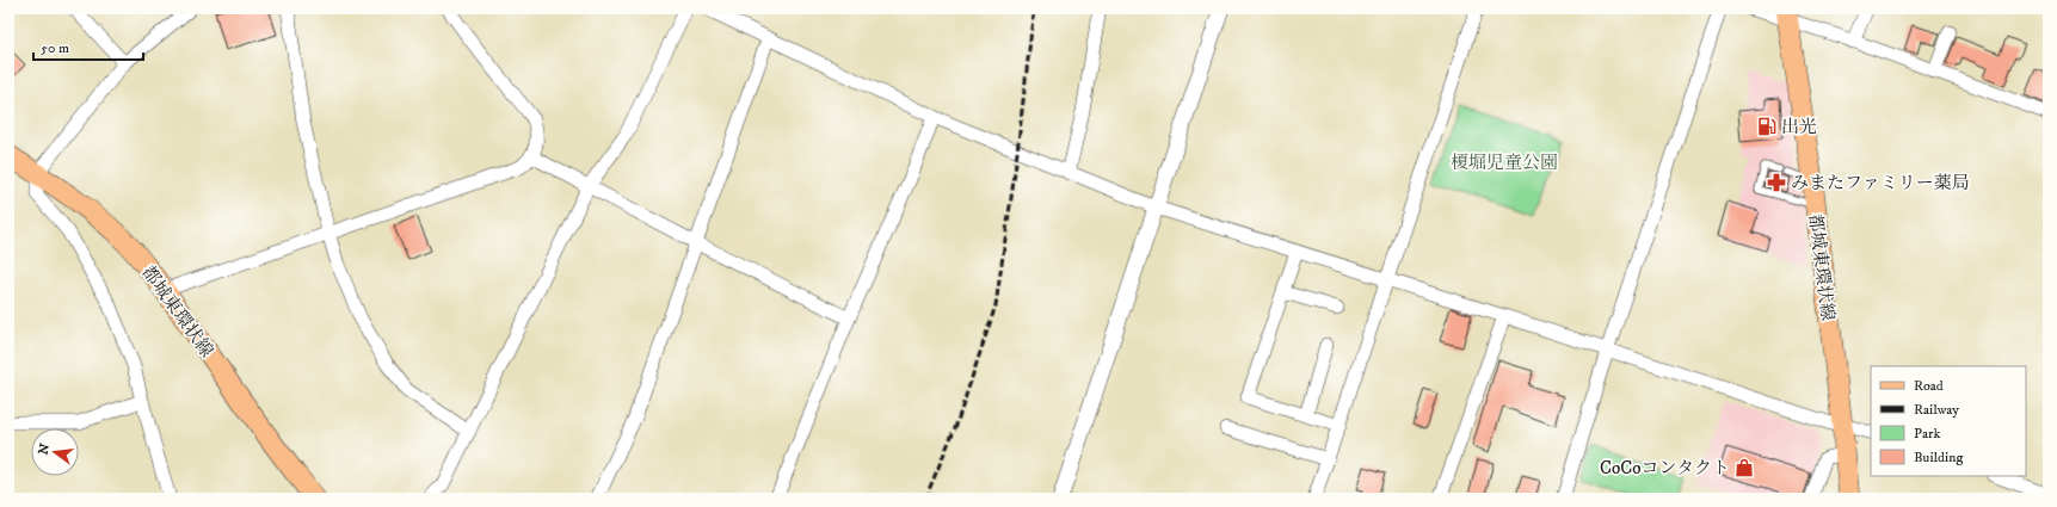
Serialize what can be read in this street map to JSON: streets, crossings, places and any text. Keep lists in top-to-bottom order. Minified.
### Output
{"streets":{"main road":["都城東環状線"]},"parks":["榎堀児童公園"],"places":{"fuel station":["出光"],"pharmacy":["みまたファミリー薬局"],"shop":["CoCoコンタクト"]},"legend":["Road","Railway","Park","Building"],"scale_bar":"50 m","north":"left"}
